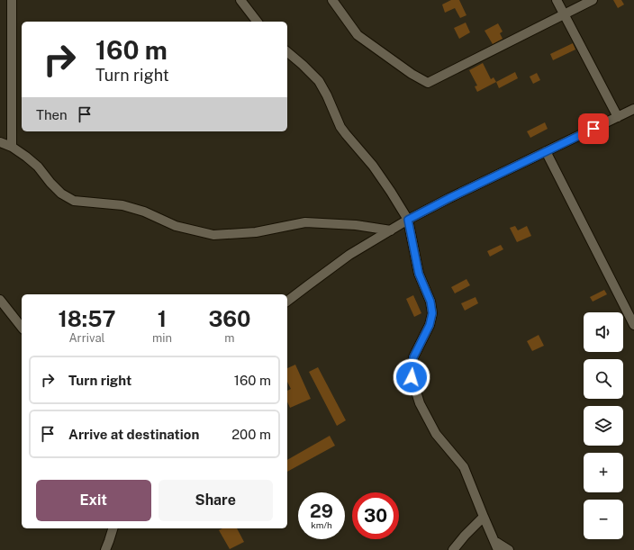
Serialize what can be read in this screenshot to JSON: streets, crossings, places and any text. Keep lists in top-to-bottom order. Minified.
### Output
{"page":{"turn":["160 m","Turn right"],"then":"Then","eta":["18:57","Arrival","1","min","360","m"],"map_buttons":["+","−"],"list":[{"name":"Turn right","value":"160 m"},{"name":"Arrive at destination","value":"200 m"}],"buttons":["Exit","Share"],"speed":"29 km/h","limit":"30"}}
